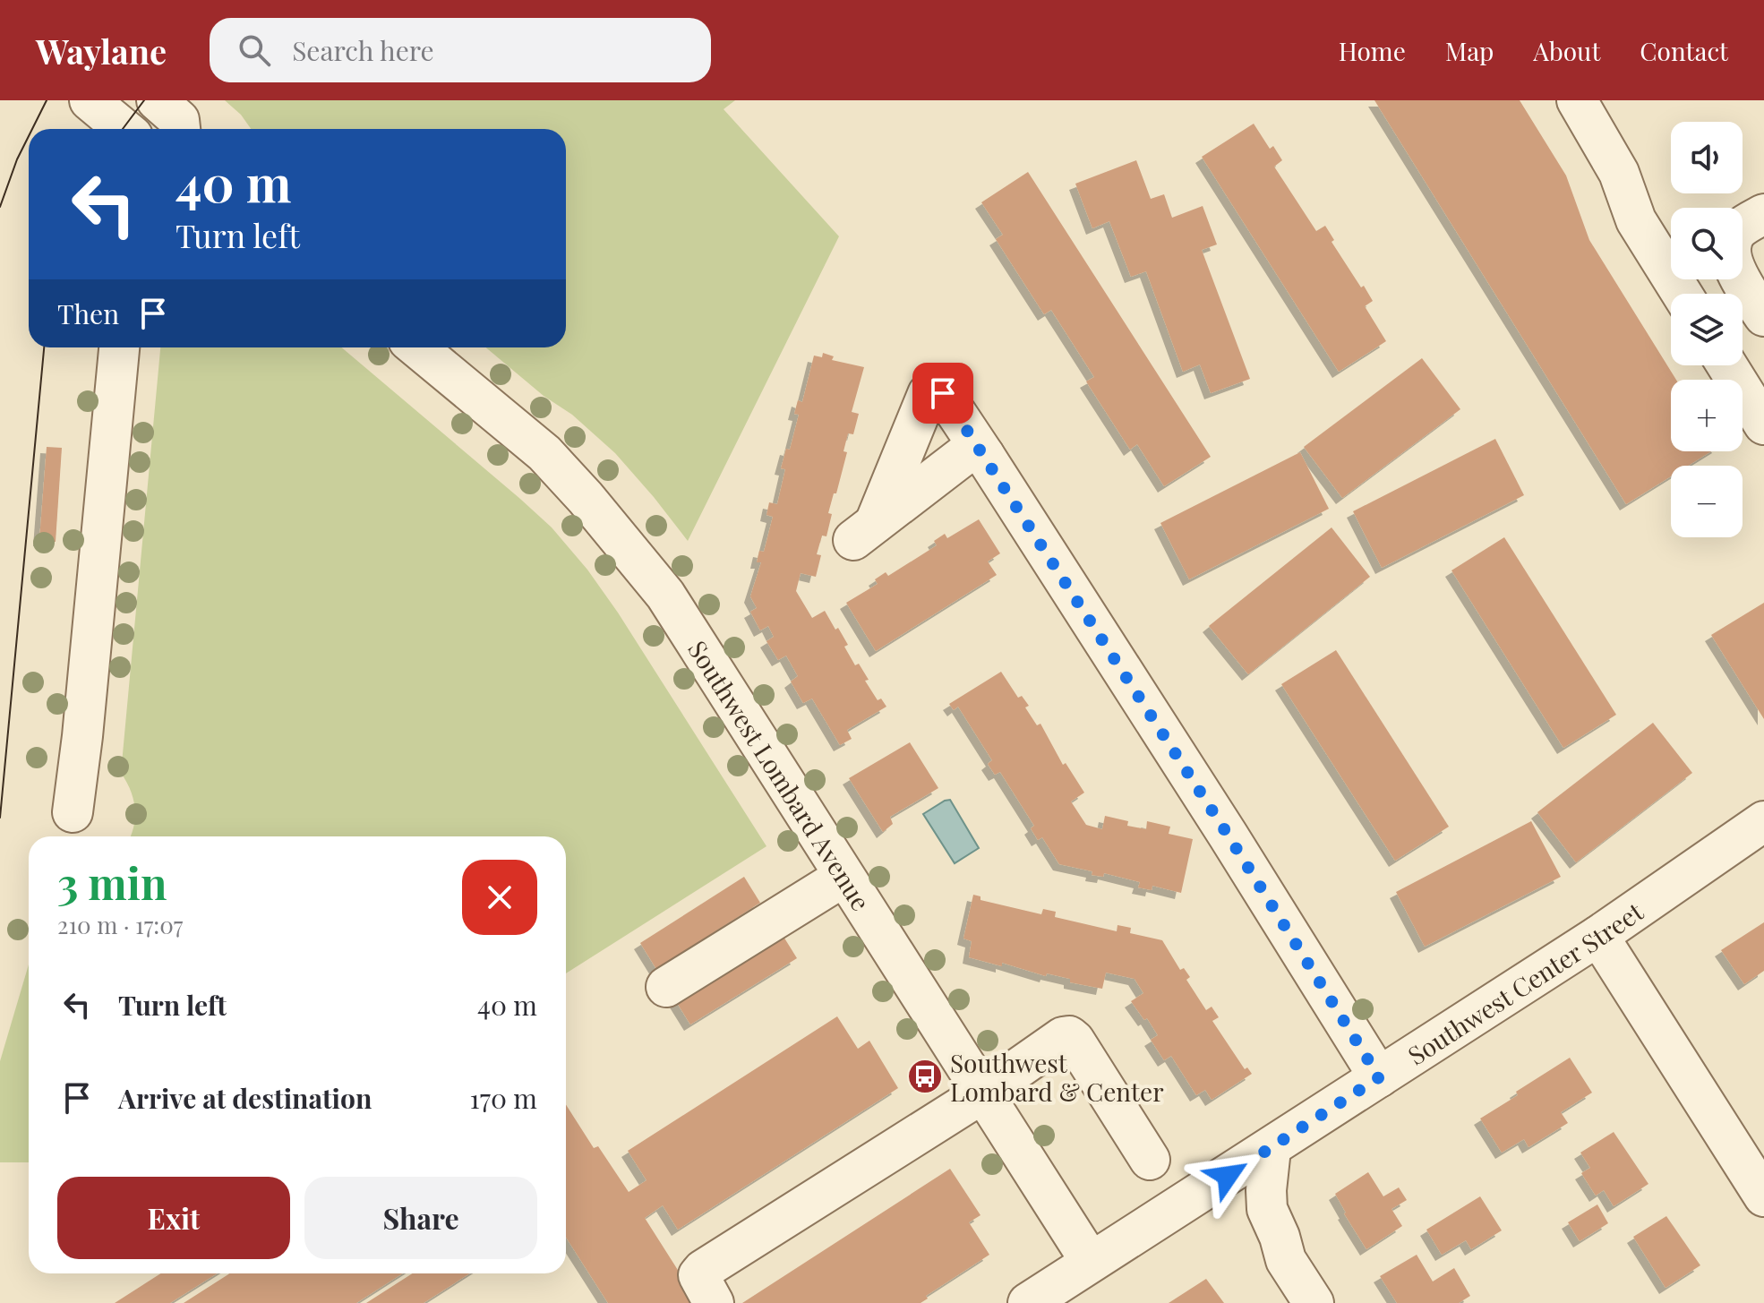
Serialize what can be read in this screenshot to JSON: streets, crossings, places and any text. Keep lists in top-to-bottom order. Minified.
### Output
{"streets":{"street":["Southwest Lombard Avenue","Southwest Center Street"]},"crossings":[["Southwest Lombard Avenue","Southwest Center Street"]],"places":{"bus stop":["Southwest Lombard & Center"]},"page":{"header":"Waylane","search":"Search here","nav":["Home","Map","About","Contact"],"map_buttons":["+","−"],"turn":["40 m","Turn left"],"then":"Then","heading":["3 min","210 m · 17:07"],"list":[{"name":"Turn left","value":"40 m"},{"name":"Arrive at destination","value":"170 m"}],"buttons":["Exit","Share"]}}
